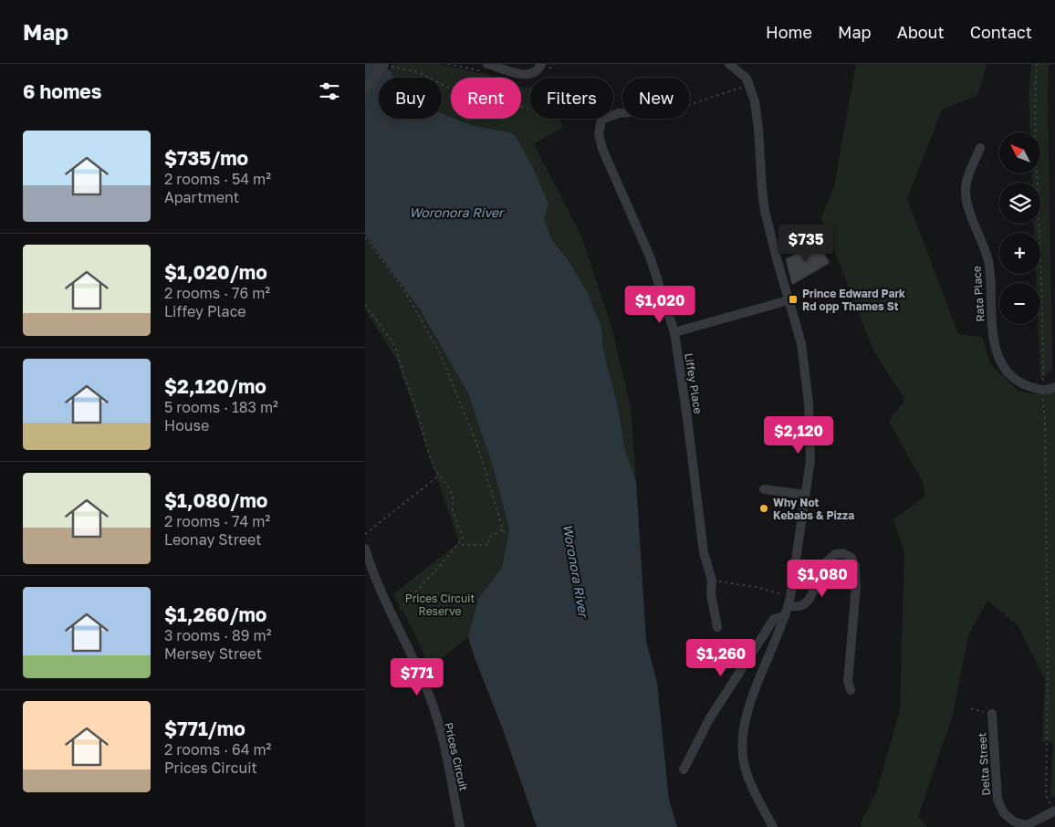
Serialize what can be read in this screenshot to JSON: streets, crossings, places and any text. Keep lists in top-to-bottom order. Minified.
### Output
{"streets":{"street":["Rata Place","Liffey Place","Prices Circuit","Delta Street"]},"water":["Woronora River"],"parks":["Prices Circuit Reserve"],"places":{"transit":["Prince Edward Park Rd opp Thames St"],"other":["Why Not Kebabs & Pizza"]},"north":"top left","page":{"header":"Map","nav":["Home","Map","About","Contact"],"heading":"6 homes","chip":["Buy","Rent","Filters","New"],"list":[{"name":"$735/mo","note":"2 rooms · 54 m² · Apartment"},{"name":"$1,020/mo","note":"2 rooms · 76 m² · Liffey Place"},{"name":"$2,120/mo","note":"5 rooms · 183 m² · House"},{"name":"$1,080/mo","note":"2 rooms · 74 m² · Leonay Street"},{"name":"$1,260/mo","note":"3 rooms · 89 m² · Mersey Street"},{"name":"$771/mo","note":"2 rooms · 64 m² · Prices Circuit"}],"map_buttons":["+","−"],"price":["$735","$1,020","$2,120","$1,080","$1,260","$771"]}}
